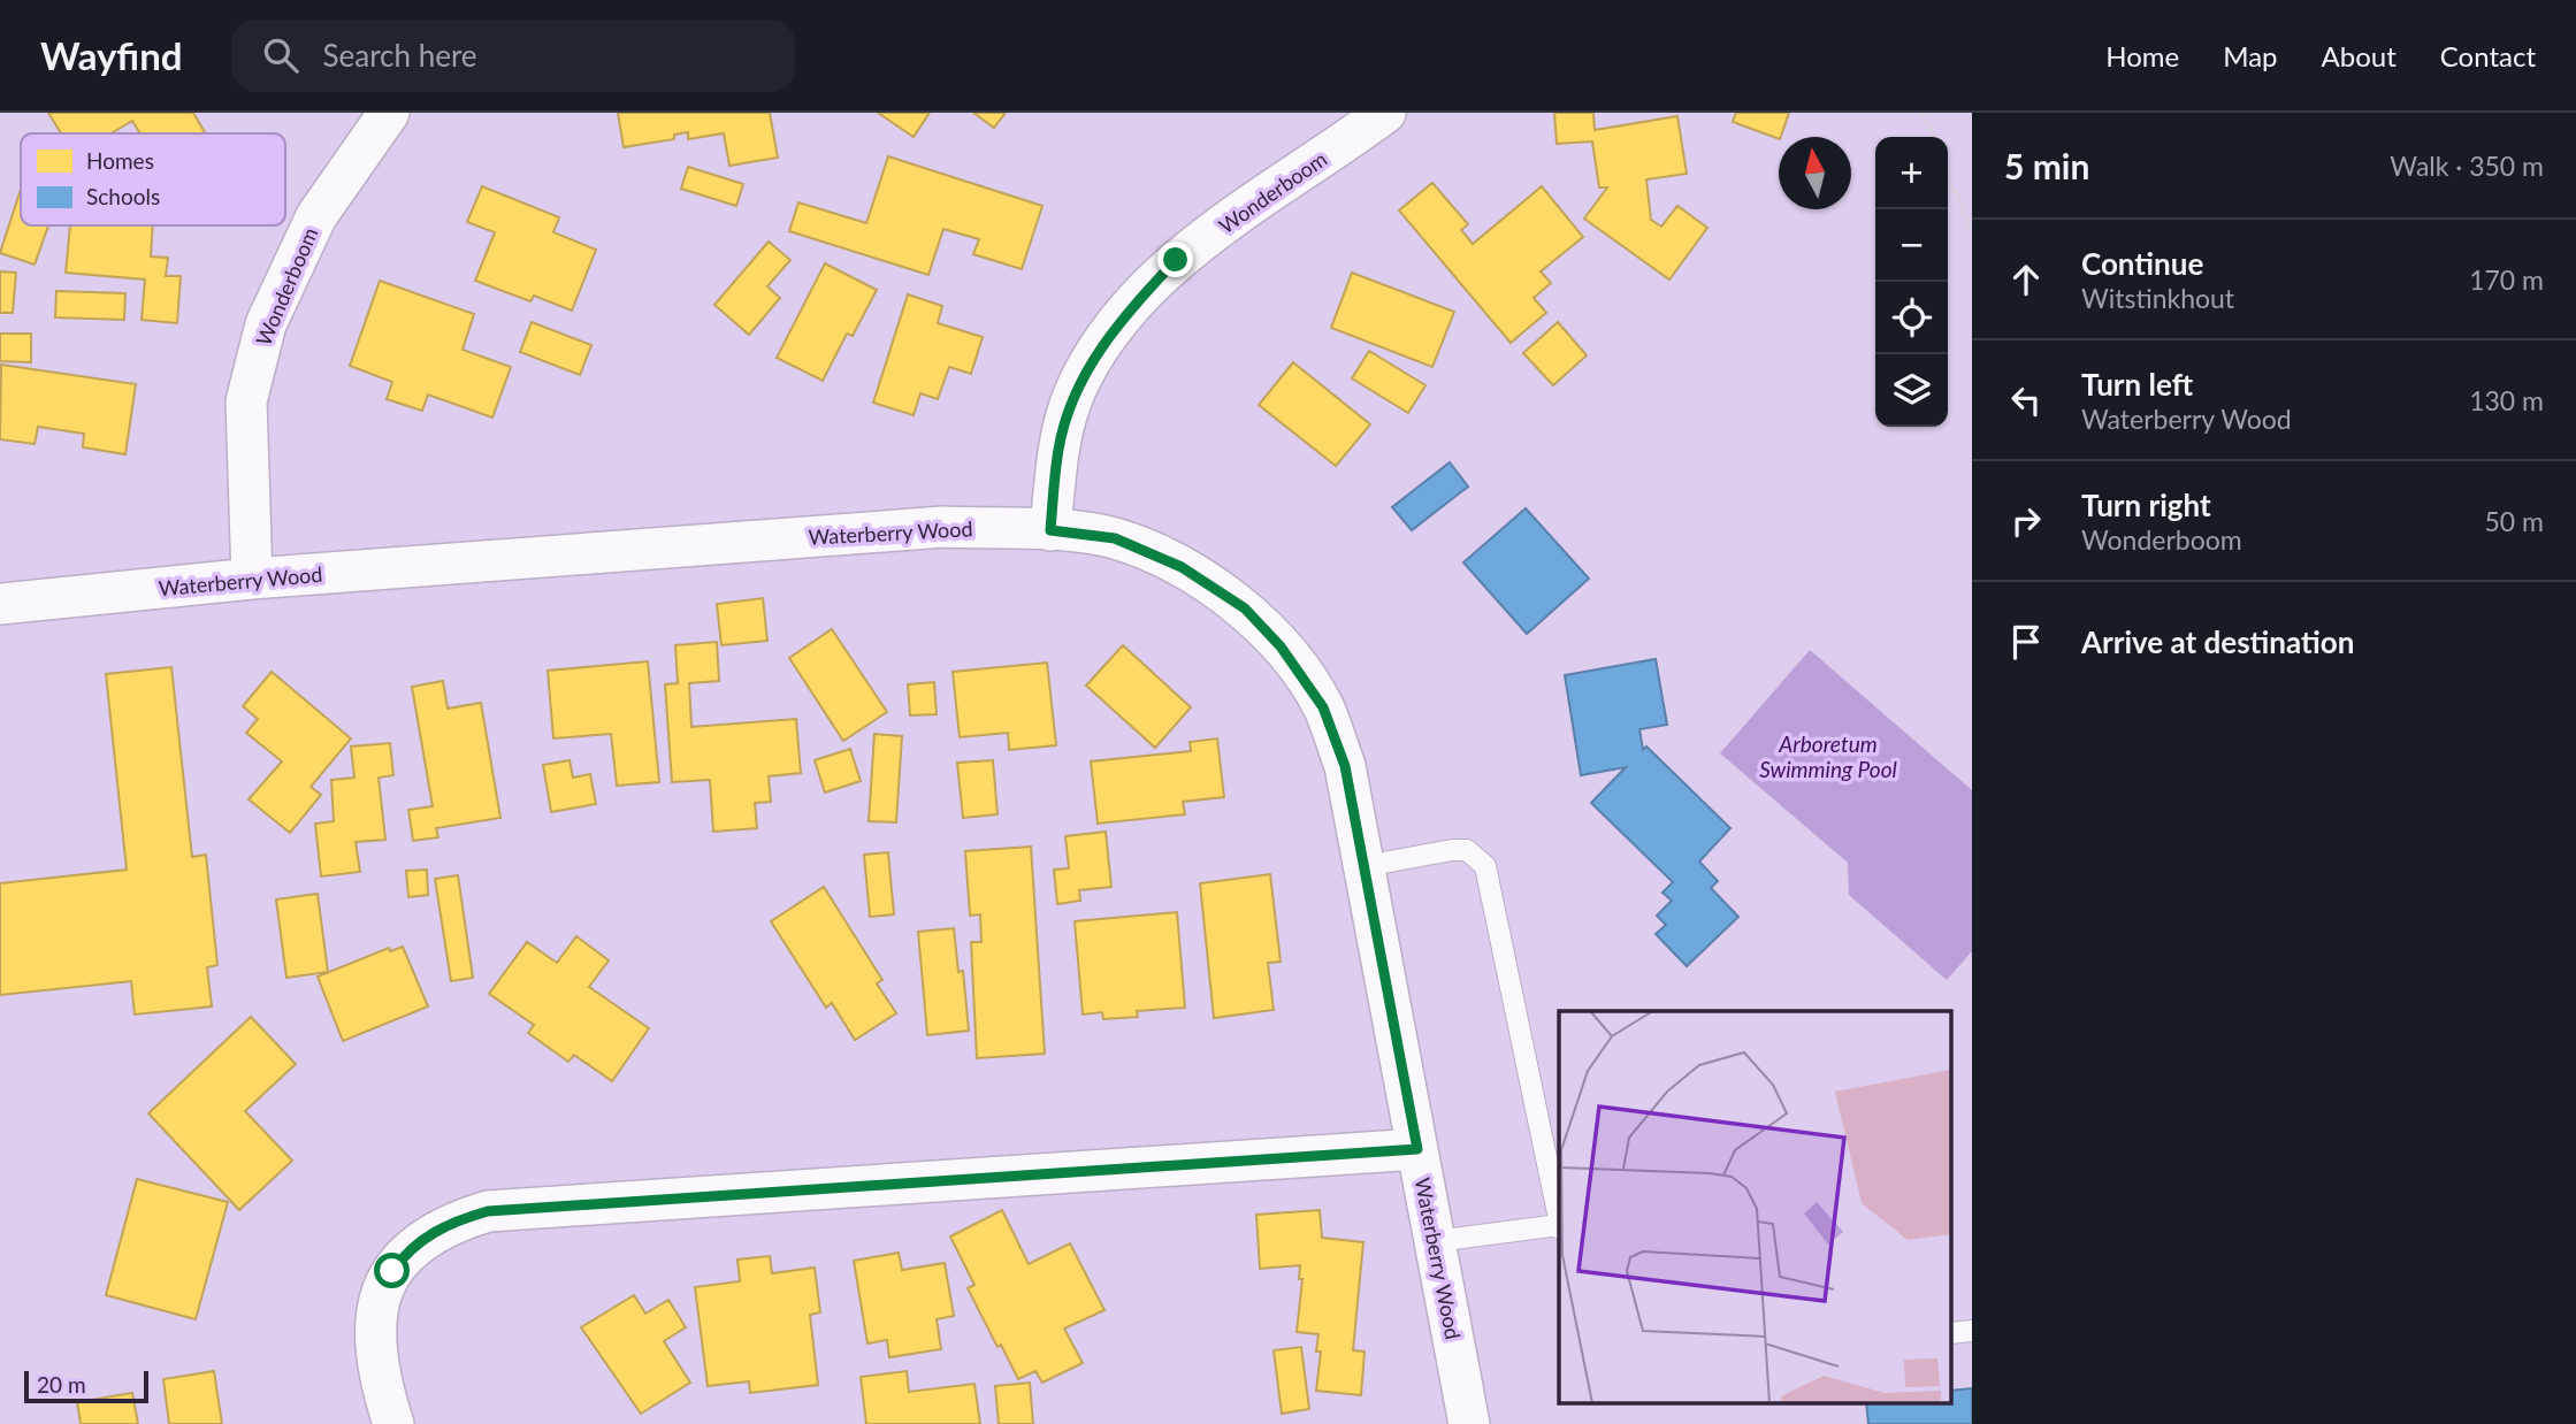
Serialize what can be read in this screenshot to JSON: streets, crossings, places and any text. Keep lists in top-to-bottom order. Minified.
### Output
{"streets":{"street":["Wonderboom","Waterberry Wood"]},"crossings":[["Wonderboom","Waterberry Wood"]],"water":["Arboretum Swimming Pool"],"legend":["Homes","Schools"],"scale_bar":"20 m","north":"top","page":{"header":"Wayfind","search":"Search here","nav":["Home","Map","About","Contact"],"heading":["5 min","Walk · 350 m"],"map_buttons":["+","−"],"list":[["Continue","Witstinkhout","170 m"],["Turn left","Waterberry Wood","130 m"],["Turn right","Wonderboom","50 m"],"Arrive at destination"],"scale":"20 m"}}
